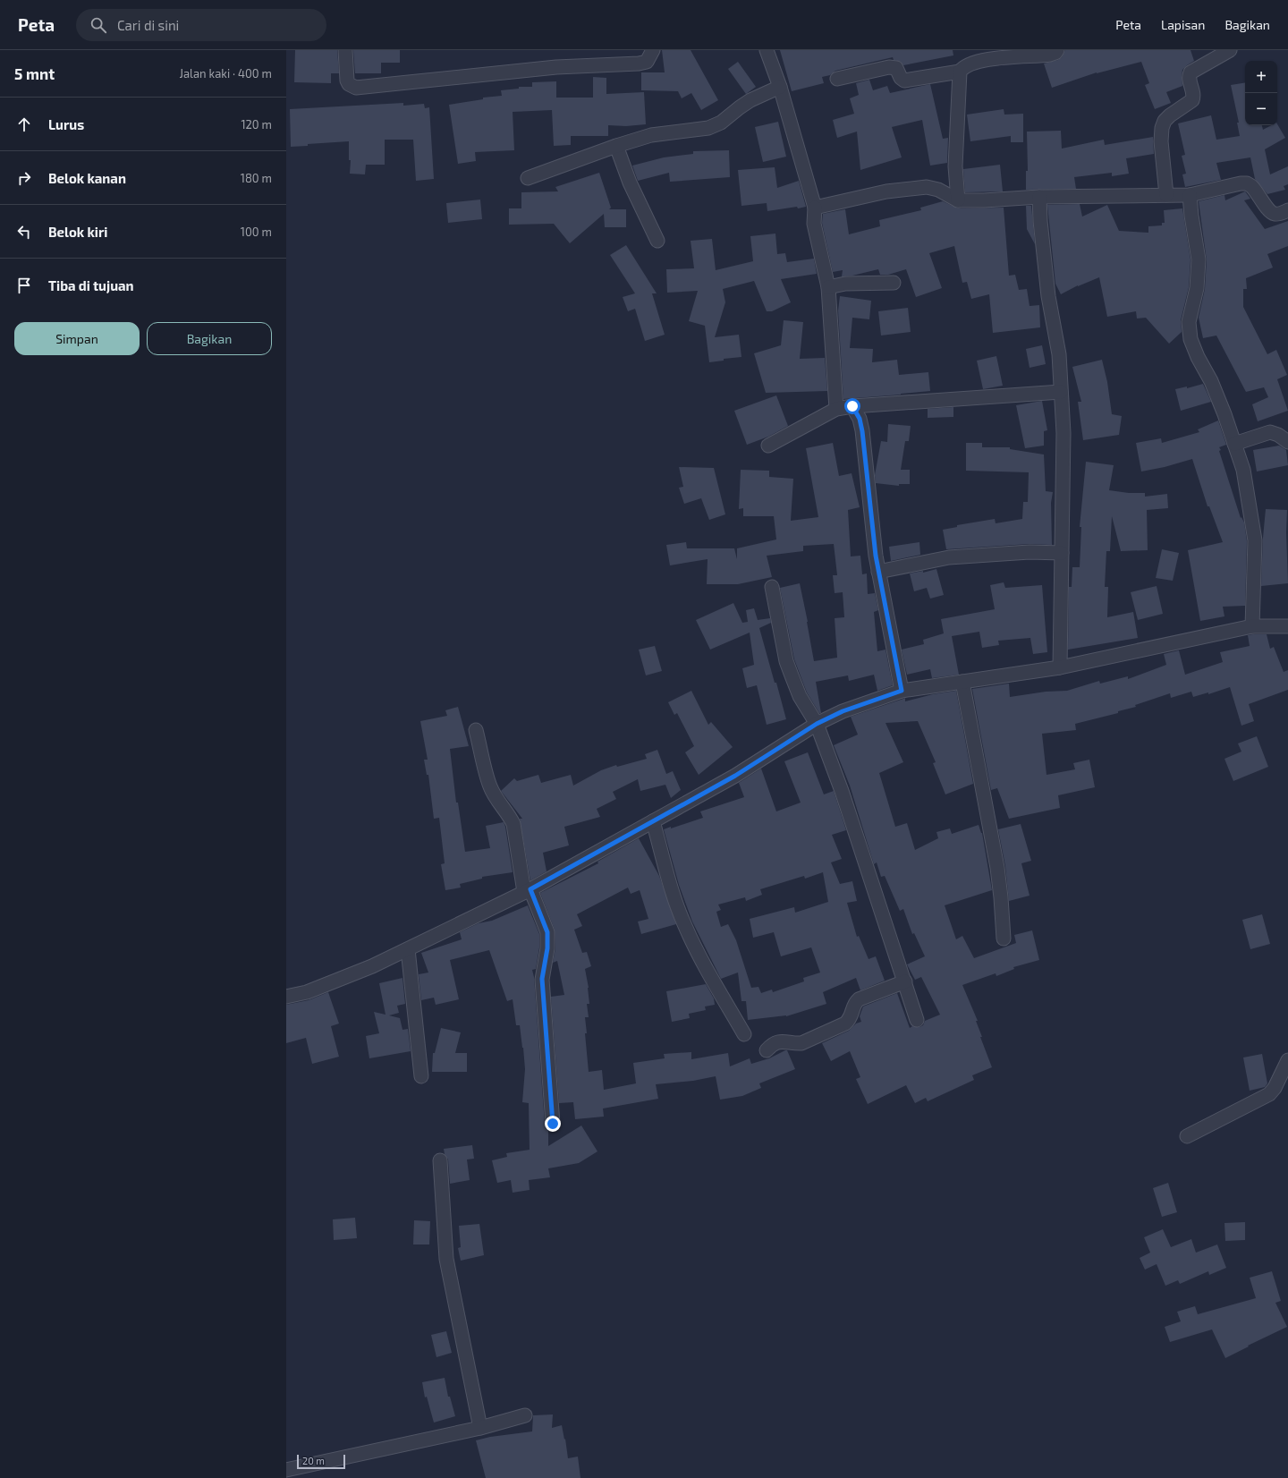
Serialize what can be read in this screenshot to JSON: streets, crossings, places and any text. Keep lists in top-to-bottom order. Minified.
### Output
{"scale_bar":"20 m","page":{"header":"Peta","search":"Cari di sini","nav":["Peta","Lapisan","Bagikan"],"heading":["5 mnt","Jalan kaki · 400 m"],"map_buttons":["+","−"],"list":[["Lurus","120 m"],["Belok kanan","180 m"],["Belok kiri","100 m"],"Tiba di tujuan"],"buttons":["Simpan","Bagikan"],"scale":"20 m"}}
